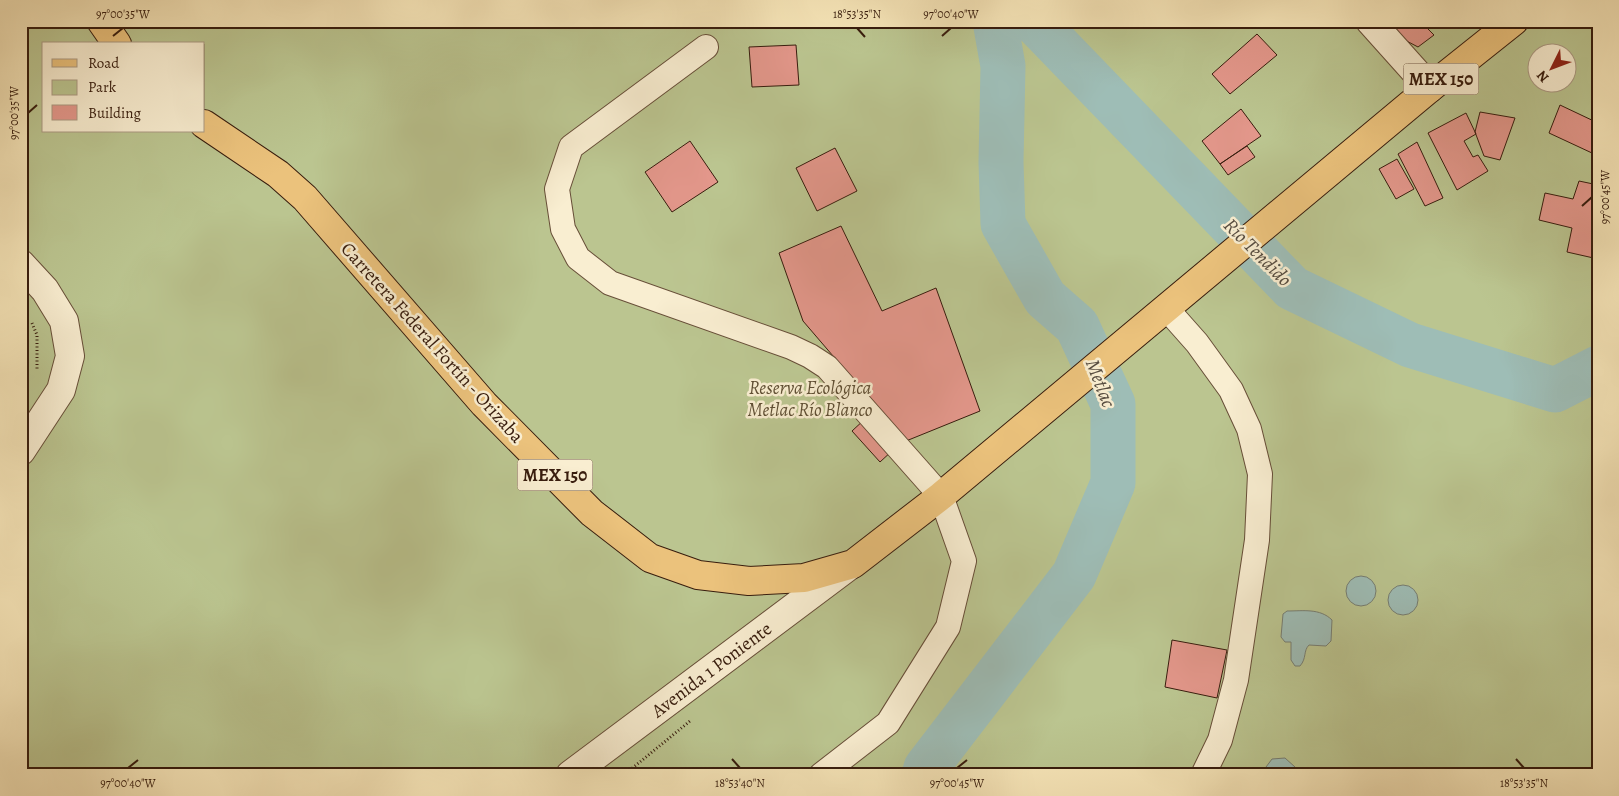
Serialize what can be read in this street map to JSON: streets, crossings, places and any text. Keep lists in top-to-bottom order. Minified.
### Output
{"streets":{"main road":["MEX 150","Carretera Federal Fortín - Orizaba"],"street":["Avenida 1 Poniente"]},"crossings":[["MEX 150","Carretera Federal Fortín - Orizaba"],["Carretera Federal Fortín - Orizaba","Avenida 1 Poniente"]],"water":["Río Tendido","Metlac"],"parks":["Reserva Ecológica Metlac Río Blanco"],"legend":["Road","Park","Building"],"north":"bottom left","coordinates":["97°00'35\"W","18°53'35\"N","97°00'40\"W","97°00'45\"W","18°53'40\"N"]}
